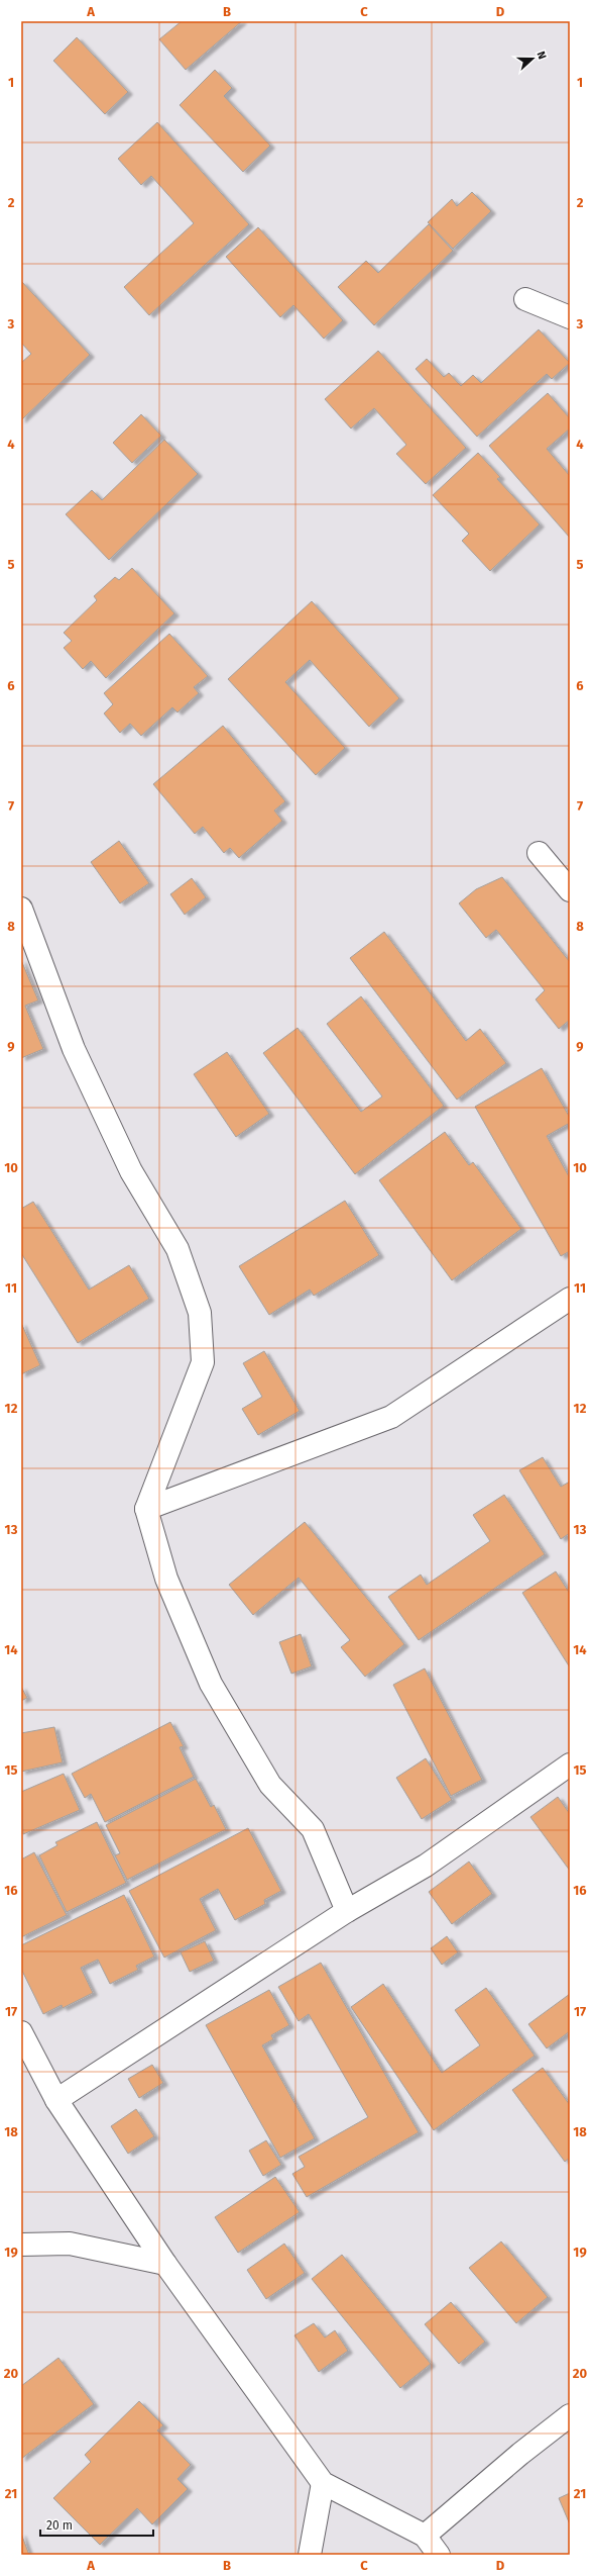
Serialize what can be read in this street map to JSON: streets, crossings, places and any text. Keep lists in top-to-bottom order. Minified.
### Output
{"scale_bar":"20 m","north":"right","grid":{"columns":["A","B","C","D"],"rows":["1","2","3","4","5","6","7","8","9","10","11","12","13","14","15","16","17","18","19","20","21"]}}
